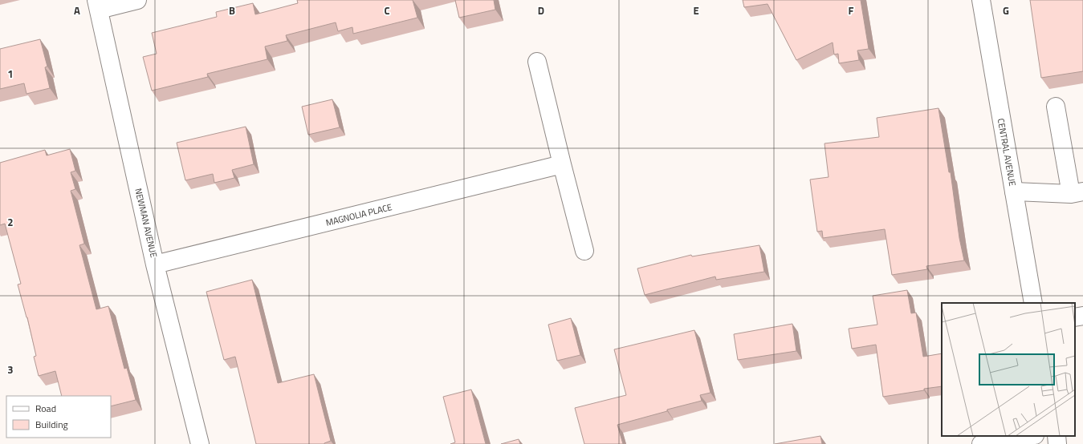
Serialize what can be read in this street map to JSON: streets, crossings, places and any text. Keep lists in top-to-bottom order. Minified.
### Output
{"streets":{"street":["CENTRAL AVENUE","MAGNOLIA PLACE","NEWMAN AVENUE"]},"crossings":[["MAGNOLIA PLACE","NEWMAN AVENUE"]],"legend":["Road","Building"],"grid":{"columns":["A","B","C","D","E","F","G"],"rows":["1","2","3"]}}
